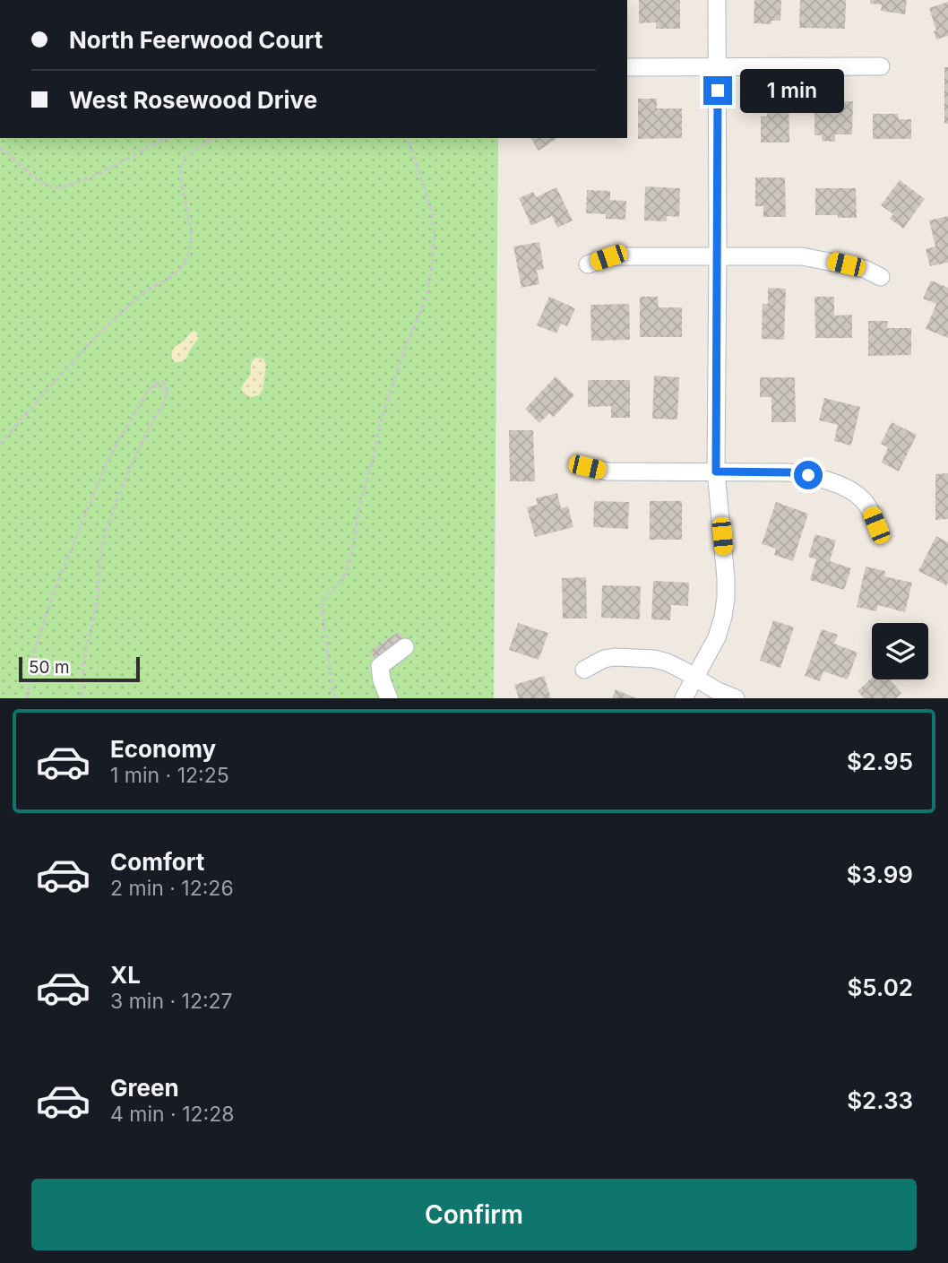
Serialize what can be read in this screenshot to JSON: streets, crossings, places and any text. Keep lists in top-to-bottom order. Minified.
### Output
{"scale_bar":"50 m","page":{"banner":["North Feerwood Court","West Rosewood Drive"],"bubble":"1 min","scale":"50 m","list":[{"name":"Economy","note":"1 min · 12:25","value":"$2.95"},{"name":"Comfort","note":"2 min · 12:26","value":"$3.99"},{"name":"XL","note":"3 min · 12:27","value":"$5.02"},{"name":"Green","note":"4 min · 12:28","value":"$2.33"}],"buttons":"Confirm"}}
